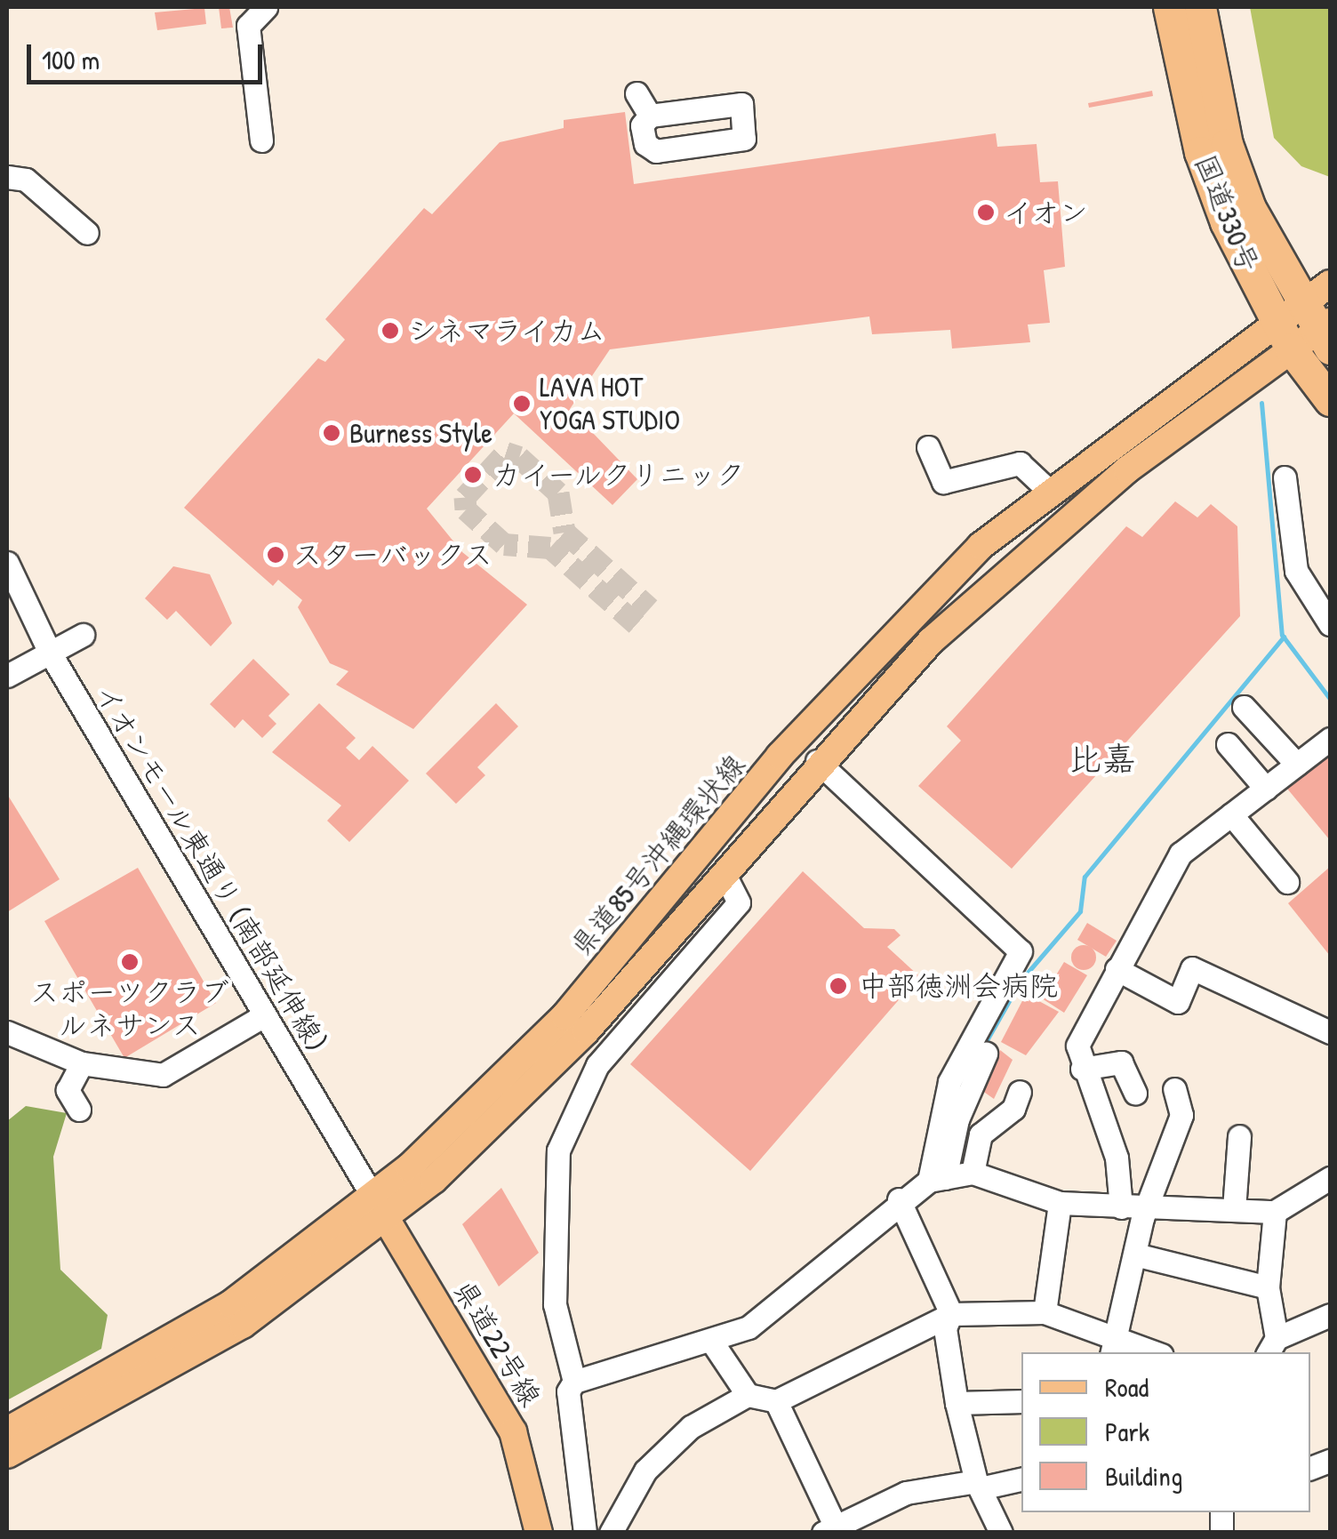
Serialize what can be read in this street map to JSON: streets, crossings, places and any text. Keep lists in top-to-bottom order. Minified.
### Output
{"streets":{"highway":["国道330号"],"main road":["県道85号沖縄環状線","県道22号線"],"street":["イオンモール東通り (南部延伸線)"]},"crossings":[["国道330号","県道85号沖縄環状線"],["県道85号沖縄環状線","イオンモール東通り (南部延伸線)"],["県道85号沖縄環状線","県道22号線"],["イオンモール東通り (南部延伸線)","県道22号線"]],"districts":["比嘉"],"places":["イオン","シネマライカム","LAVA HOT YOGA STUDIO","Burness Style","カイールクリニック","スターバックス","スポーツクラブ ルネサンス","中部徳洲会病院"],"legend":["Road","Park","Building"],"scale_bar":"100 m"}
